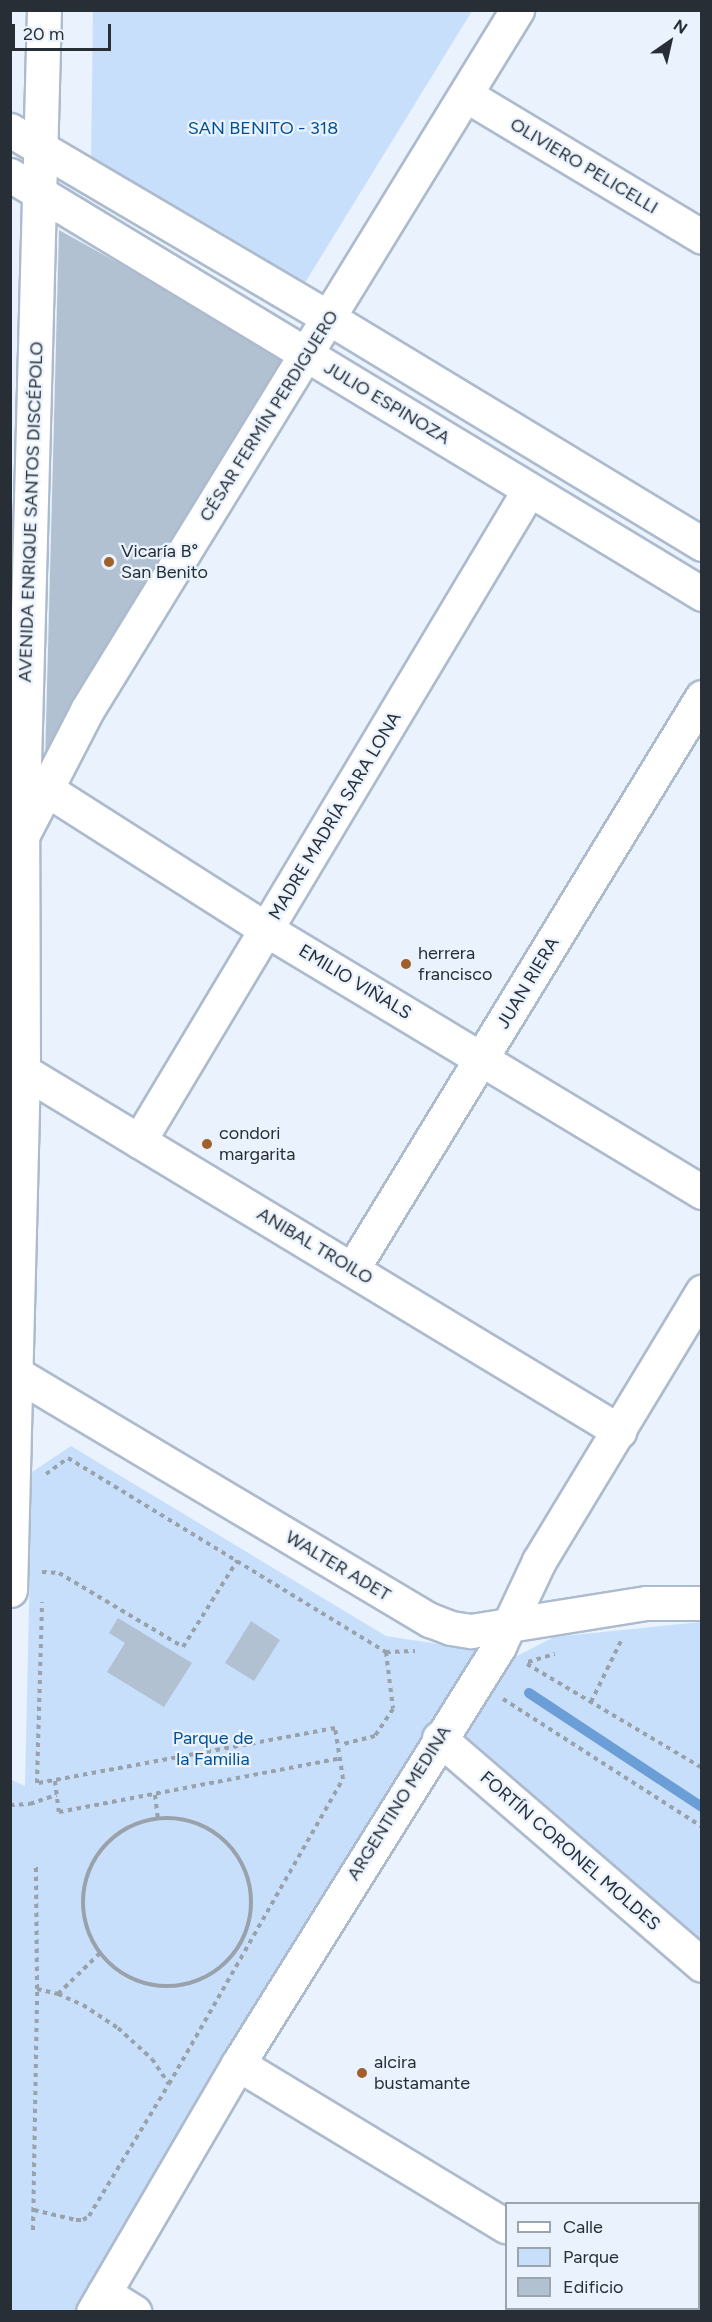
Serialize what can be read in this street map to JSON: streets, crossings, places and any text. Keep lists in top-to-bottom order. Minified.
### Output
{"streets":{"street":["OLIVIERO PELICELLI","JULIO ESPINOZA","CÉSAR FERMÍN PERDIGUERO","AVENIDA ENRIQUE SANTOS DISCÉPOLO","MADRE MADRÍA SARA LONA","EMILIO VIÑALS","JUAN RIERA","ANIBAL TROILO","WALTER ADET","ARGENTINO MEDINA","FORTÍN CORONEL MOLDES"]},"crossings":[["OLIVIERO PELICELLI","CÉSAR FERMÍN PERDIGUERO"],["JULIO ESPINOZA","CÉSAR FERMÍN PERDIGUERO"],["JULIO ESPINOZA","AVENIDA ENRIQUE SANTOS DISCÉPOLO"],["JULIO ESPINOZA","MADRE MADRÍA SARA LONA"],["CÉSAR FERMÍN PERDIGUERO","AVENIDA ENRIQUE SANTOS DISCÉPOLO"],["CÉSAR FERMÍN PERDIGUERO","EMILIO VIÑALS"],["AVENIDA ENRIQUE SANTOS DISCÉPOLO","EMILIO VIÑALS"],["AVENIDA ENRIQUE SANTOS DISCÉPOLO","ANIBAL TROILO"],["AVENIDA ENRIQUE SANTOS DISCÉPOLO","WALTER ADET"],["MADRE MADRÍA SARA LONA","EMILIO VIÑALS"],["MADRE MADRÍA SARA LONA","ANIBAL TROILO"],["EMILIO VIÑALS","JUAN RIERA"],["JUAN RIERA","ANIBAL TROILO"],["ANIBAL TROILO","ARGENTINO MEDINA"],["WALTER ADET","ARGENTINO MEDINA"],["ARGENTINO MEDINA","FORTÍN CORONEL MOLDES"]],"parks":["SAN BENITO - 318","Parque de la Familia"],"places":["Vicaría B° San Benito","herrera francisco","condori margarita","alcira bustamante"],"legend":["Calle","Parque","Edificio"],"scale_bar":"20 m","north":"top right"}
